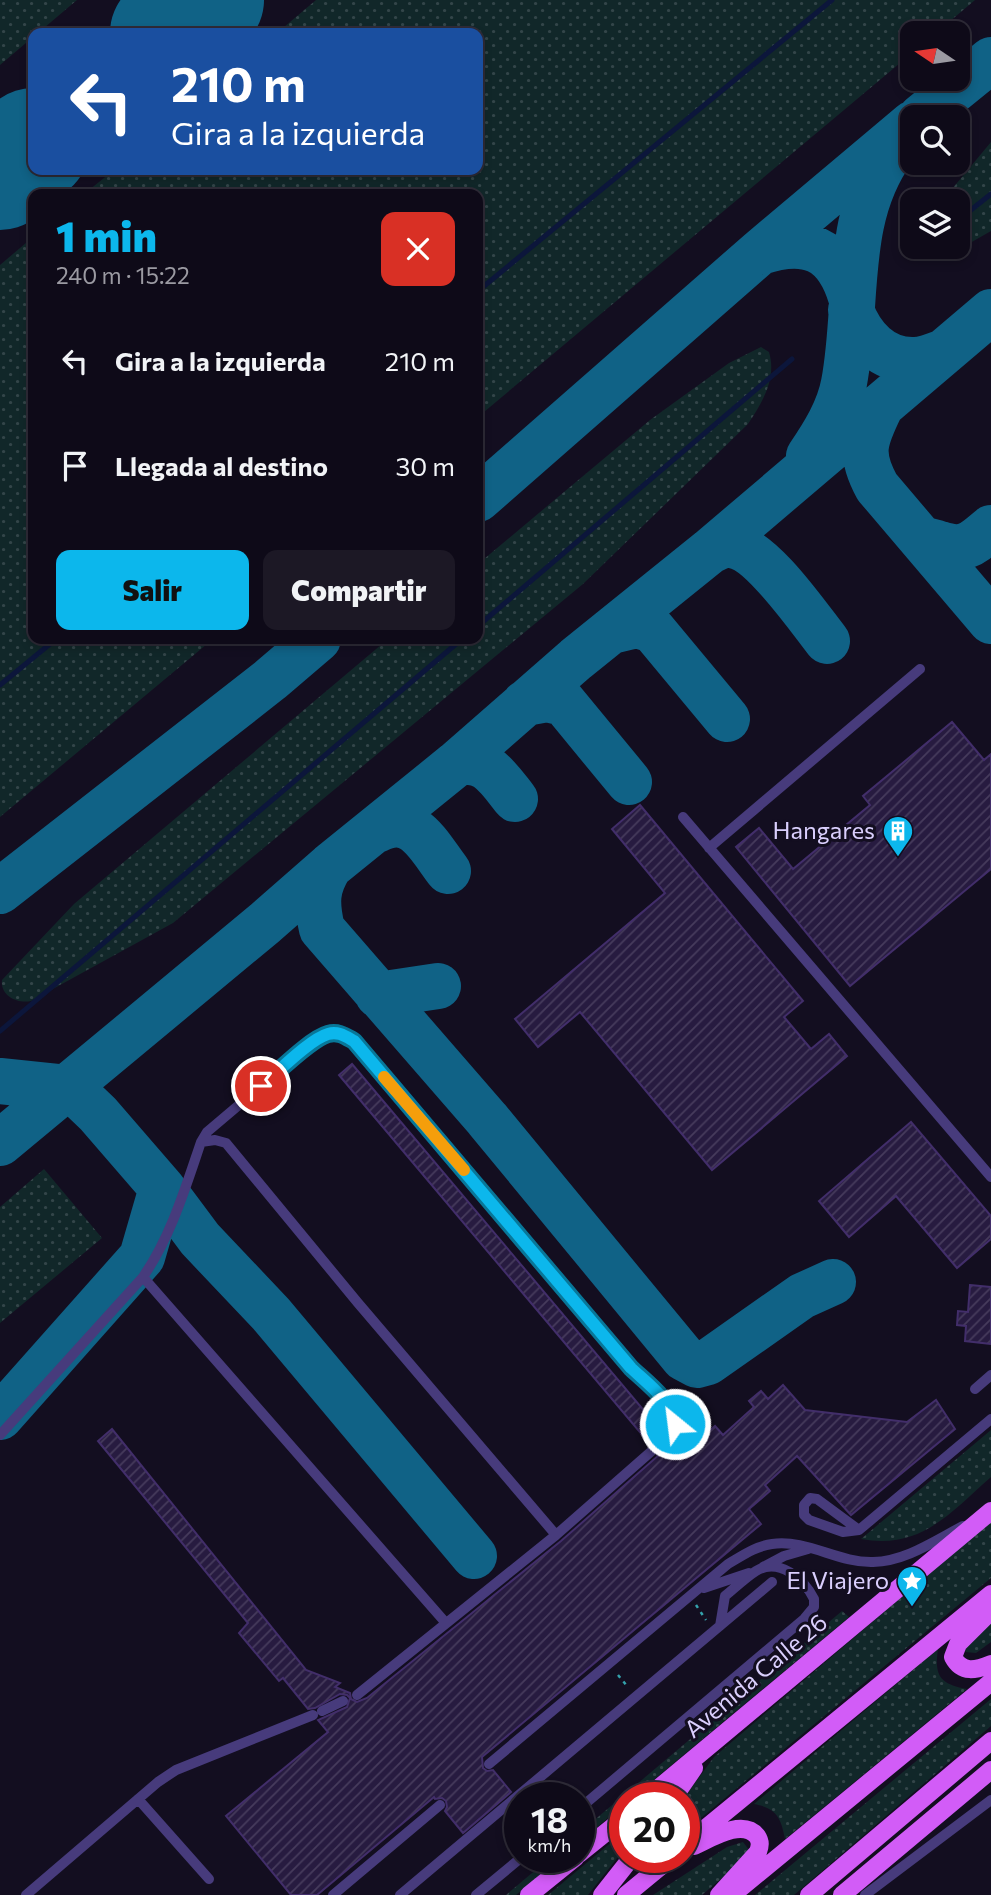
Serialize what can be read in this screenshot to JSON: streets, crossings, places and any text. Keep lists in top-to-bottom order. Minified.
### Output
{"streets":{"main road":["Avenida Calle 26"]},"places":{"building":["Hangares"],"place":["El Viajero"]},"north":"left","page":{"turn":["210 m","Gira a la izquierda"],"heading":["1 min","240 m · 15:22"],"list":[{"name":"Gira a la izquierda","value":"210 m"},{"name":"Llegada al destino","value":"30 m"}],"buttons":["Salir","Compartir"],"speed":"18 km/h","limit":"20"}}
